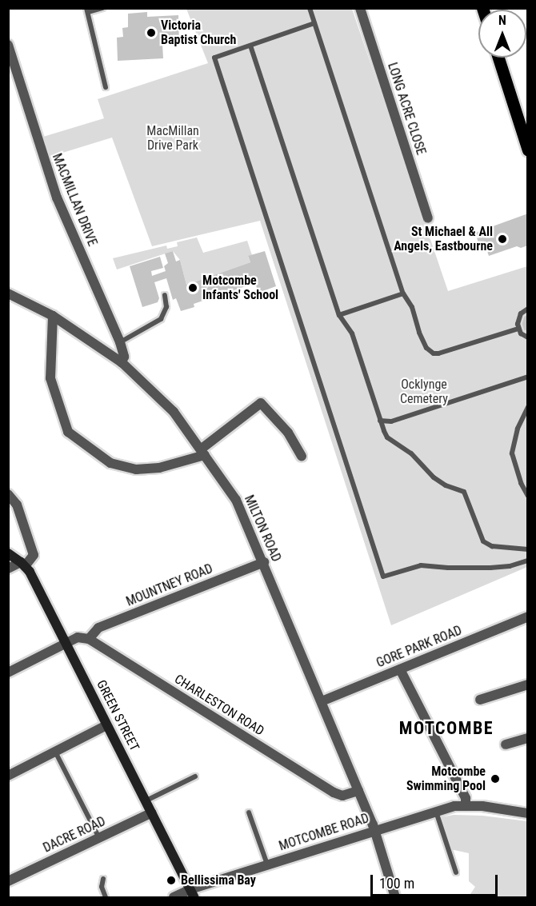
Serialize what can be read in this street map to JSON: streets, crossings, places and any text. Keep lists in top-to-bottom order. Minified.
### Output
{"streets":{"street":["LONG ACRE CLOSE","MACMILLAN DRIVE","MILTON ROAD","MOUNTNEY ROAD","GORE PARK ROAD","CHARLESTON ROAD","GREEN STREET","MOTCOMBE ROAD","DACRE ROAD"]},"crossings":[["MACMILLAN DRIVE","MILTON ROAD"],["MILTON ROAD","MOUNTNEY ROAD"],["MILTON ROAD","GORE PARK ROAD"],["MILTON ROAD","CHARLESTON ROAD"],["MILTON ROAD","MOTCOMBE ROAD"],["MOUNTNEY ROAD","CHARLESTON ROAD"],["GREEN STREET","MOTCOMBE ROAD"],["GREEN STREET","DACRE ROAD"]],"districts":["MOTCOMBE"],"parks":["MacMillan Drive Park","Ocklynge Cemetery"],"places":["Victoria Baptist Church","St Michael & All Angels, Eastbourne","Motcombe Infants' School","Motcombe Swimming Pool","Bellissima Bay"],"scale_bar":"100 m","north":"top"}
